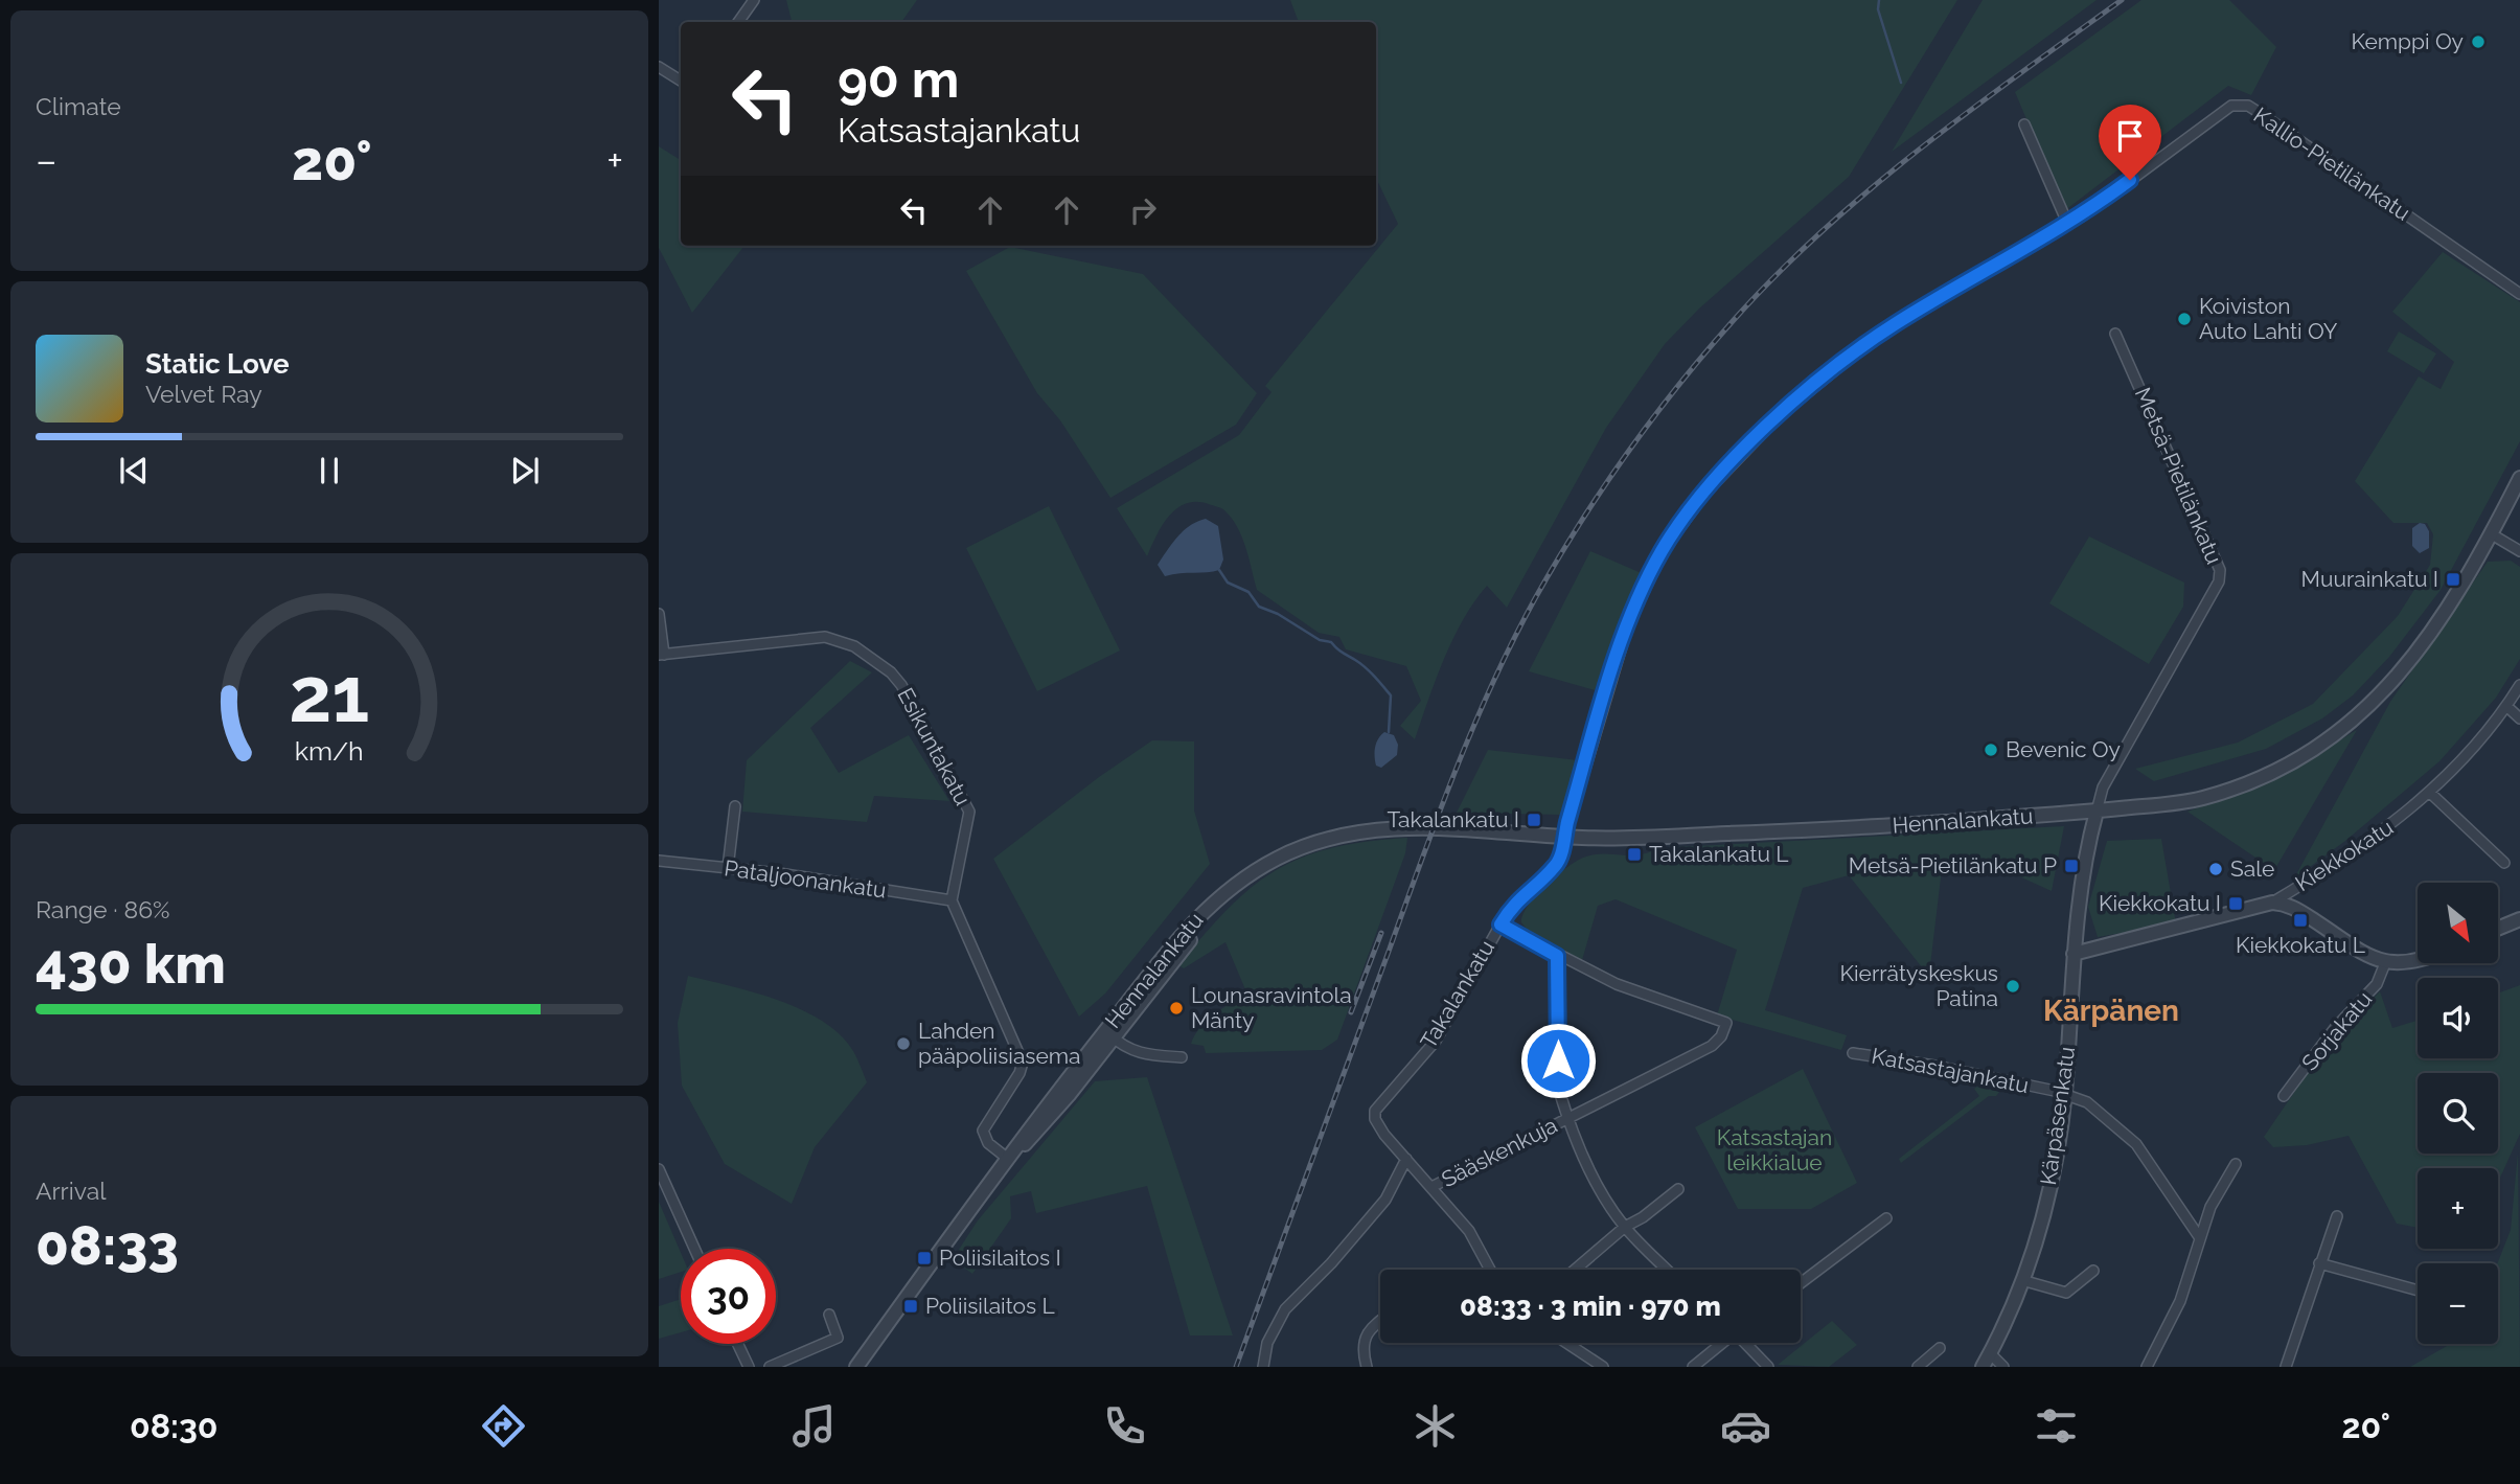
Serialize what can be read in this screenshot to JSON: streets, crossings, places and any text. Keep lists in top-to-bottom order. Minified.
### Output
{"streets":{"street":["Kallio-Pietilänkatu","Metsä-Pietilänkatu","Esikuntakatu","Hennalankatu","Kiekkokatu","Pataljoonankatu","Takalankatu","Sorjakatu","Katsastajankatu","Kärpäsenkatu","Sääskenkuja"]},"crossings":[["Kallio-Pietilänkatu","Hennalankatu"],["Kallio-Pietilänkatu","Takalankatu"],["Metsä-Pietilänkatu","Hennalankatu"],["Metsä-Pietilänkatu","Kärpäsenkatu"],["Esikuntakatu","Pataljoonankatu"],["Hennalankatu","Takalankatu"],["Hennalankatu","Kärpäsenkatu"],["Kiekkokatu","Kärpäsenkatu"],["Katsastajankatu","Kärpäsenkatu"]],"districts":["Kärpänen"],"parks":["Katsastajan leikkialue"],"places":{"other":["Kemppi Oy","Koiviston Auto Lahti OY","Bevenic Oy","Sale","Kierrätyskeskus Patina","Lounasravintola Mänty","Lahden pääpoliisiasema"],"transit":["Muurainkatu I","Takalankatu I","Takalankatu L","Metsä-Pietilänkatu P","Kiekkokatu I","Kiekkokatu L","Poliisilaitos I","Poliisilaitos L"]},"north":"bottom right","page":{"tile":["Climate",["Range · 86%","430 km"],["Arrival","08:33"]],"turn":["90 m","Katsastajankatu"],"heat":["−","20°","+"],"song":["Static Love","Velvet Ray"],"map_buttons":["+","−"],"limit":"30","trip":"08:33 · 3 min · 970 m","tabs":["08:30","20°"],"gauge":["21","km/h"]}}
